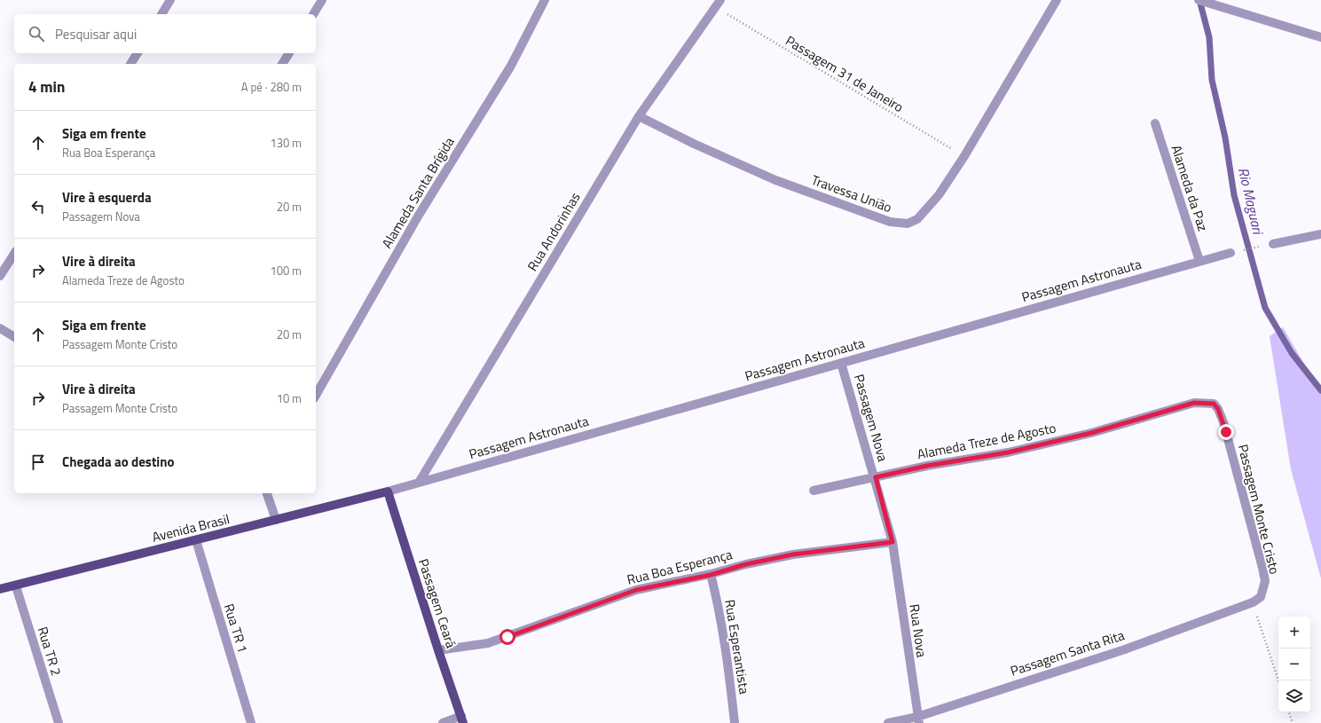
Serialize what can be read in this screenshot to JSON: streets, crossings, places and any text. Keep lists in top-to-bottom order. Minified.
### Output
{"streets":{"main road":["Avenida Brasil","Passagem Ceará"],"street":["Alameda da Paz","Alameda Santa Brígida","Travessa União","Rua Andorinhas","Passagem Astronauta","Passagem Nova","Alameda Treze de Agosto","Passagem Monte Cristo","Rua Boa Esperança","Rua TR 1","Rua Nova","Rua Esperantista","Rua TR 2","Passagem Santa Rita"],"path":["Passagem 31 de Janeiro"]},"crossings":[["Passagem 31 de Janeiro","Travessa União"],["Passagem 31 de Janeiro","Rua Andorinhas"],["Alameda da Paz","Passagem Astronauta"],["Travessa União","Rua Andorinhas"],["Rua Andorinhas","Passagem Astronauta"],["Passagem Astronauta","Passagem Nova"],["Passagem Astronauta","Avenida Brasil"],["Passagem Astronauta","Passagem Ceará"],["Passagem Nova","Alameda Treze de Agosto"],["Passagem Nova","Rua Boa Esperança"],["Passagem Nova","Rua Nova"],["Alameda Treze de Agosto","Passagem Monte Cristo"],["Passagem Monte Cristo","Passagem Santa Rita"],["Avenida Brasil","Passagem Ceará"],["Avenida Brasil","Rua TR 1"],["Avenida Brasil","Rua TR 2"],["Rua Boa Esperança","Passagem Ceará"],["Rua Boa Esperança","Rua Nova"],["Rua Boa Esperança","Rua Esperantista"],["Rua Nova","Passagem Santa Rita"]],"water":["Rio Maguari"],"page":{"search":"Pesquisar aqui","heading":["4 min","A pé · 280 m"],"list":[["Siga em frente","Rua Boa Esperança","130 m"],["Vire à esquerda","Passagem Nova","20 m"],["Vire à direita","Alameda Treze de Agosto","100 m"],["Siga em frente","Passagem Monte Cristo","20 m"],["Vire à direita","Passagem Monte Cristo","10 m"],"Chegada ao destino"],"map_buttons":["+","−"]}}
